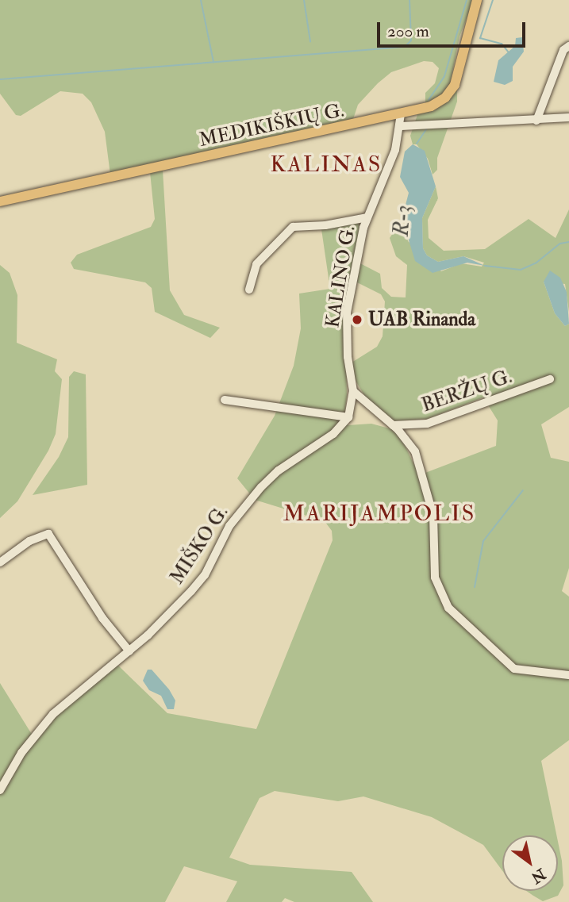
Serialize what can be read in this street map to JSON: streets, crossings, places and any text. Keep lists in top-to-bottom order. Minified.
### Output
{"streets":{"main road":["MEDIKIŠKIŲ G."],"street":["KALINO G.","BERŽŲ G.","MIŠKO G."]},"crossings":[["MEDIKIŠKIŲ G.","KALINO G."],["KALINO G.","MIŠKO G."]],"districts":["KALINAS","MARIJAMPOLIS"],"water":["R-3"],"places":["UAB Rinanda"],"scale_bar":"200 m","north":"bottom right"}
